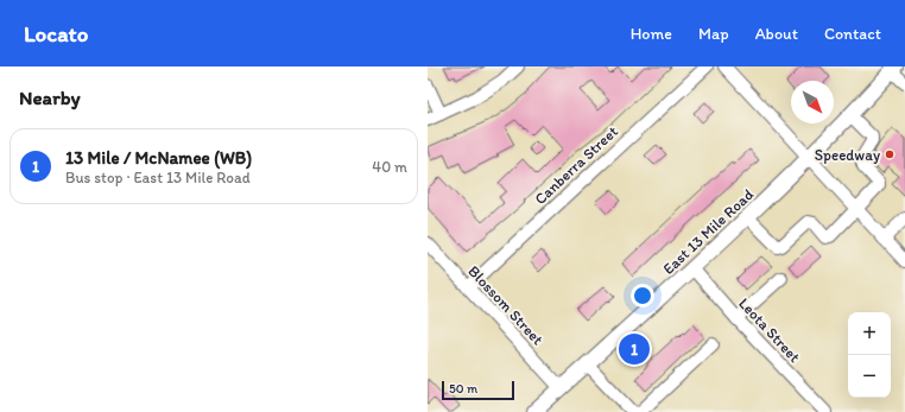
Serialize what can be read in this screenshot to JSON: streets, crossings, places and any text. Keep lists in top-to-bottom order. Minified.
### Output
{"streets":{"main road":["East 13 Mile Road"],"street":["Canberra Street","Blossom Street","Leota Street"]},"crossings":[["Canberra Street","Blossom Street"],["East 13 Mile Road","Blossom Street"],["East 13 Mile Road","Leota Street"]],"places":["Speedway"],"scale_bar":"50 m","north":"bottom right","page":{"header":"Locato","nav":["Home","Map","About","Contact"],"heading":"Nearby","list":[{"mark":"1","name":"13 Mile / McNamee (WB)","note":"Bus stop · East 13 Mile Road","value":"40 m"}],"map_buttons":["+","−"],"pins":"1","scale":"50 m"}}
